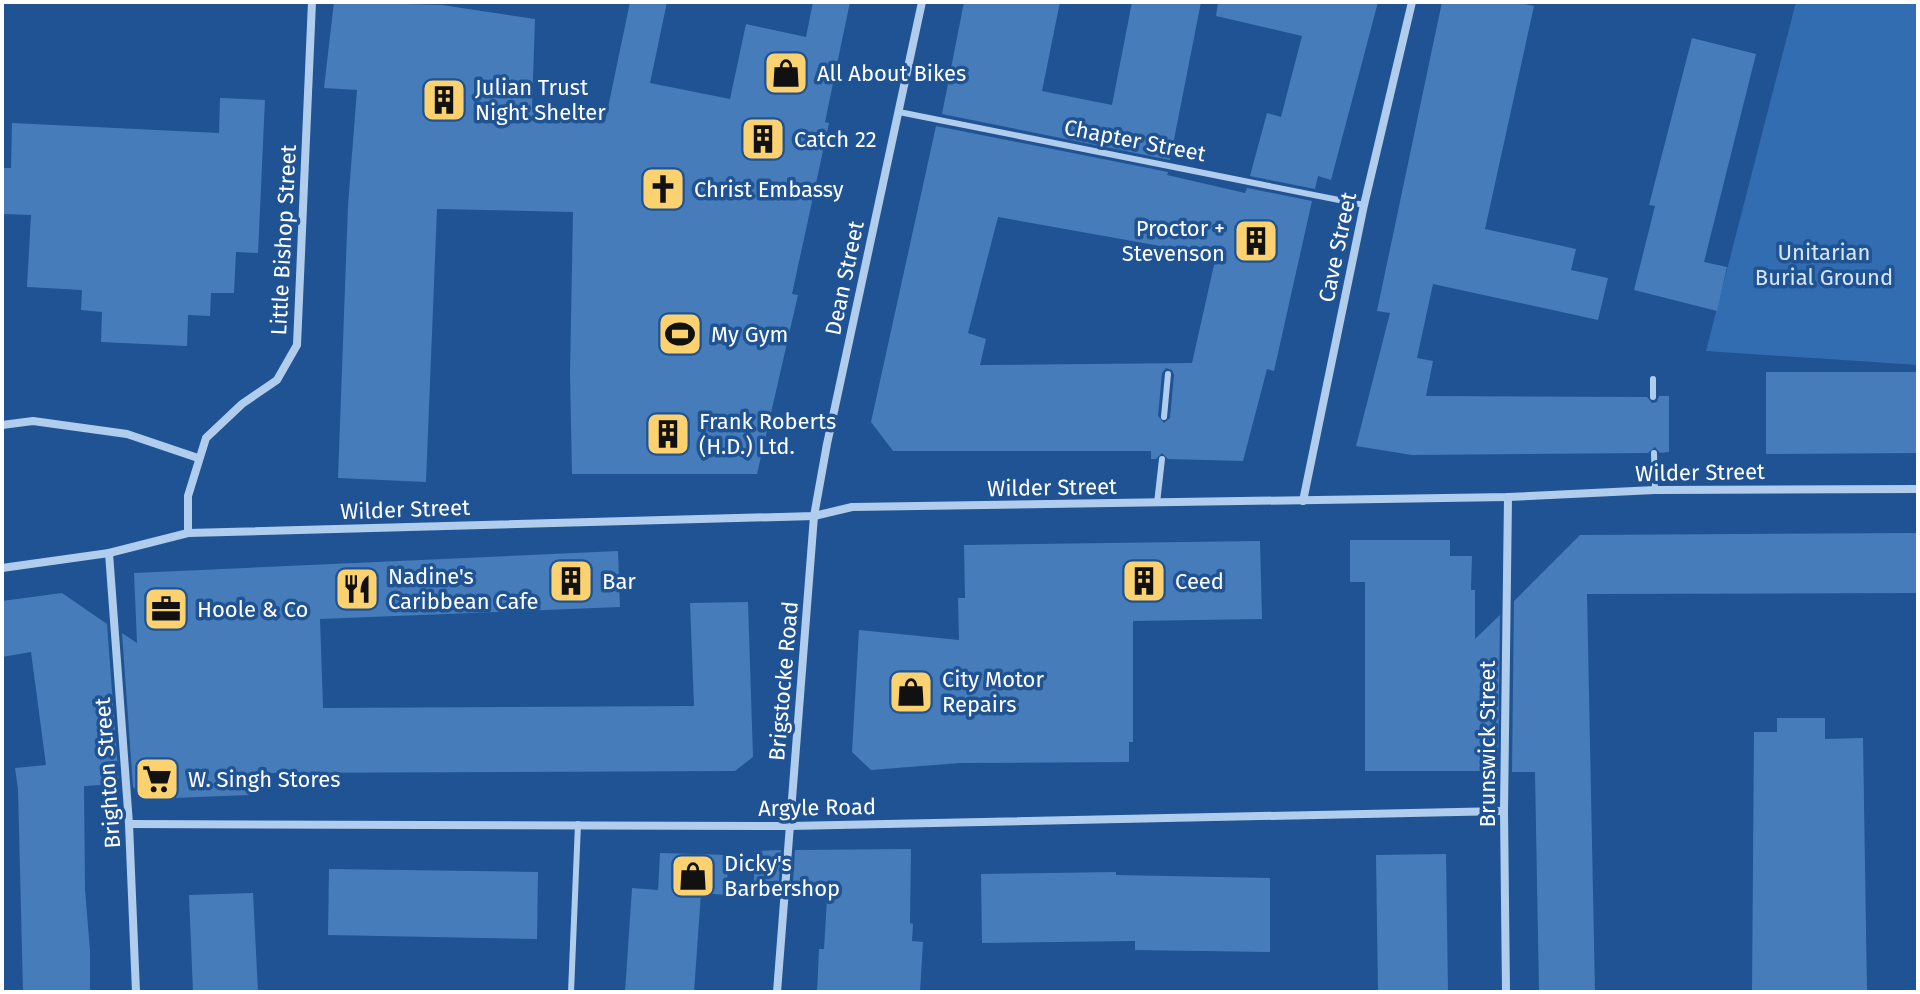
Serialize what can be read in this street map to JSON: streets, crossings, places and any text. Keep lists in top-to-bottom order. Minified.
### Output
{"streets":{"street":["Little Bishop Street","Cave Street","Dean Street","Wilder Street","Brigstocke Road","Brunswick Street","Brighton Street","Argyle Road"],"lane":["Chapter Street"]},"crossings":[["Chapter Street","Cave Street"],["Chapter Street","Dean Street"],["Little Bishop Street","Wilder Street"],["Cave Street","Wilder Street"],["Dean Street","Wilder Street"],["Dean Street","Brigstocke Road"],["Wilder Street","Brigstocke Road"],["Wilder Street","Brunswick Street"],["Wilder Street","Brighton Street"],["Brigstocke Road","Argyle Road"],["Brunswick Street","Argyle Road"],["Brighton Street","Argyle Road"]],"parks":["Unitarian Burial Ground"],"places":{"shop":["All About Bikes","City Motor Repairs","Dicky's Barbershop"],"building":["Julian Trust Night Shelter","Catch 22","Proctor + Stevenson","Frank Roberts (H.D.) Ltd.","Bar","Ceed"],"church":["Christ Embassy"],"sports":["My Gym"],"restaurant":["Nadine's Caribbean Cafe"],"office":["Hoole & Co"],"supermarket":["W. Singh Stores"]}}
